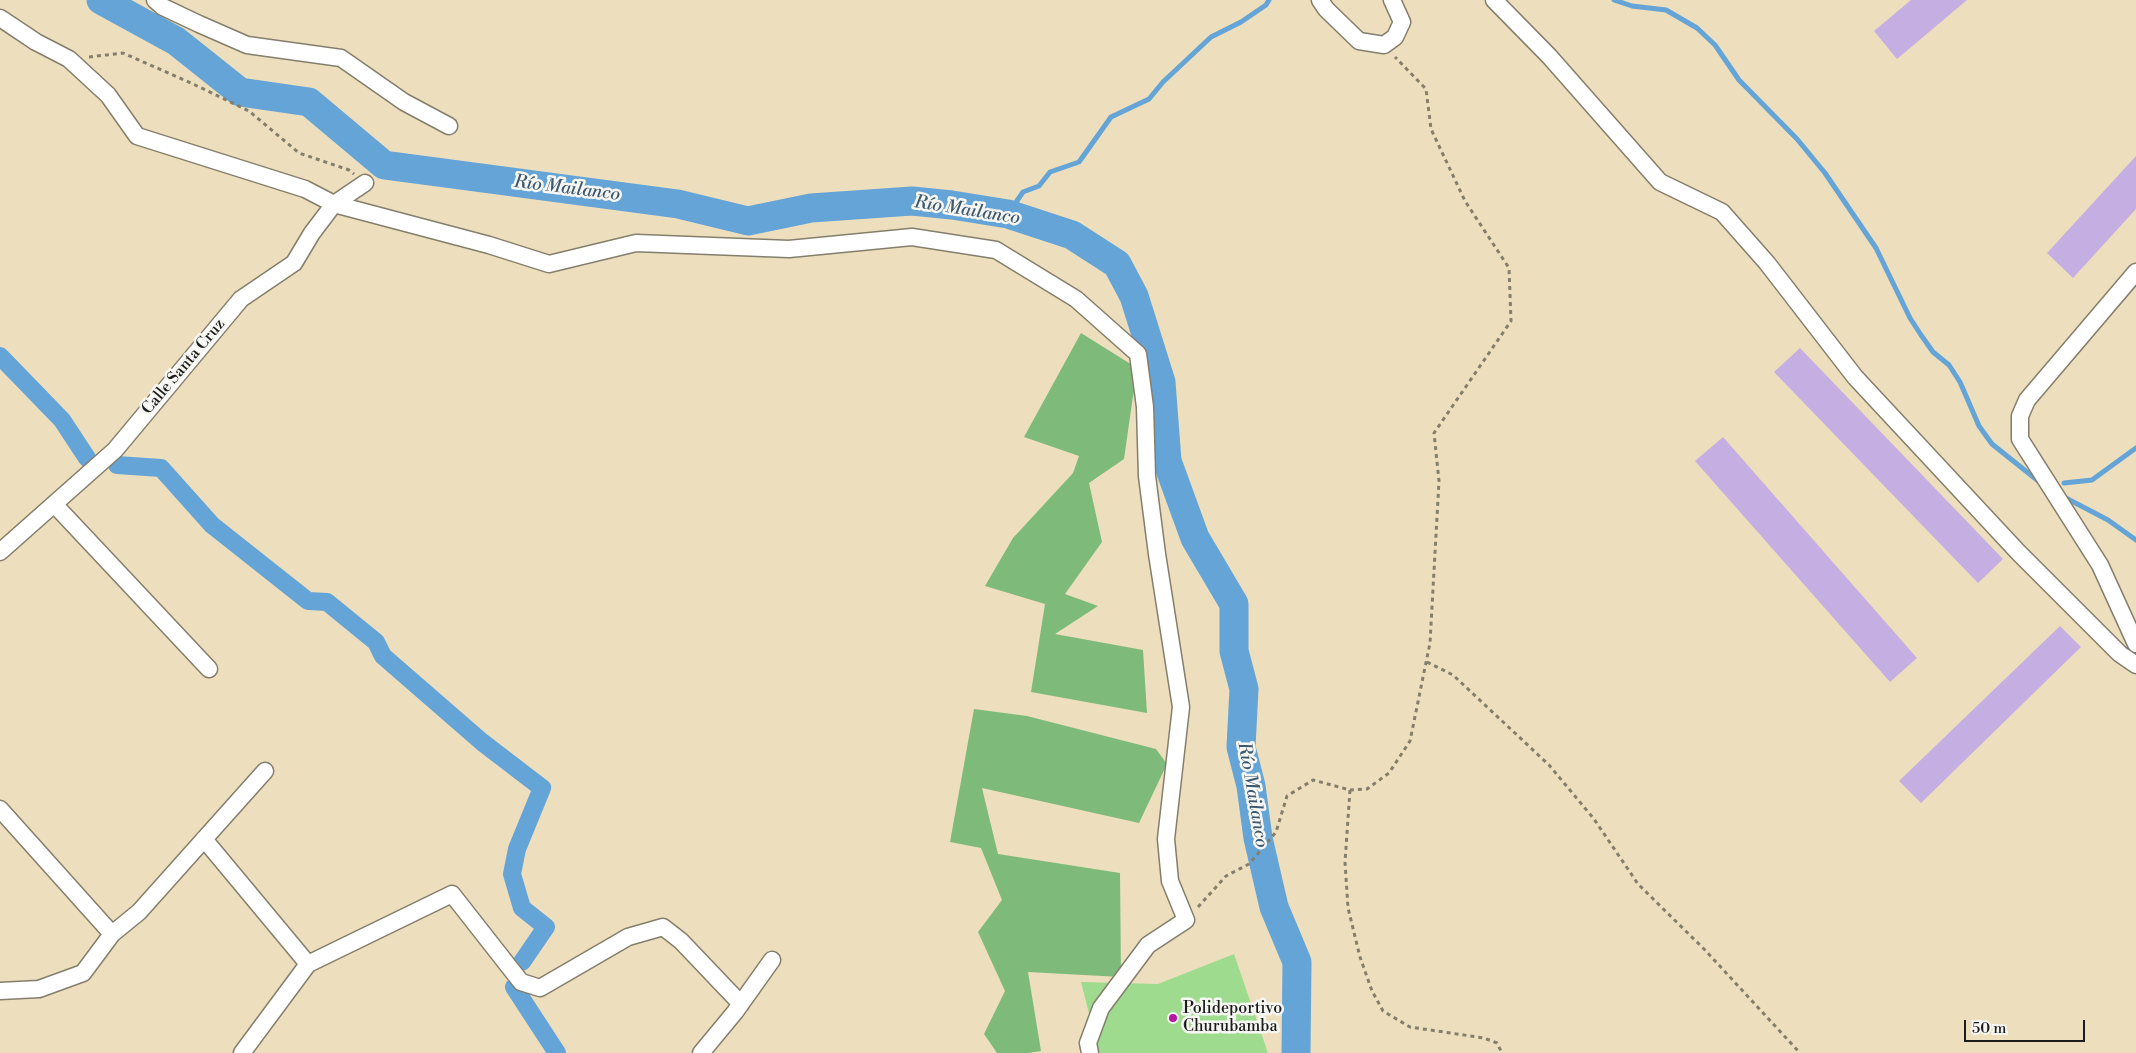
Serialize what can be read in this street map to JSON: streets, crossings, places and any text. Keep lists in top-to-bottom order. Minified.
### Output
{"streets":{"street":["Calle Santa Cruz"]},"water":["Río Mailanco"],"places":["Polideportivo Churubamba"],"scale_bar":"50 m"}
